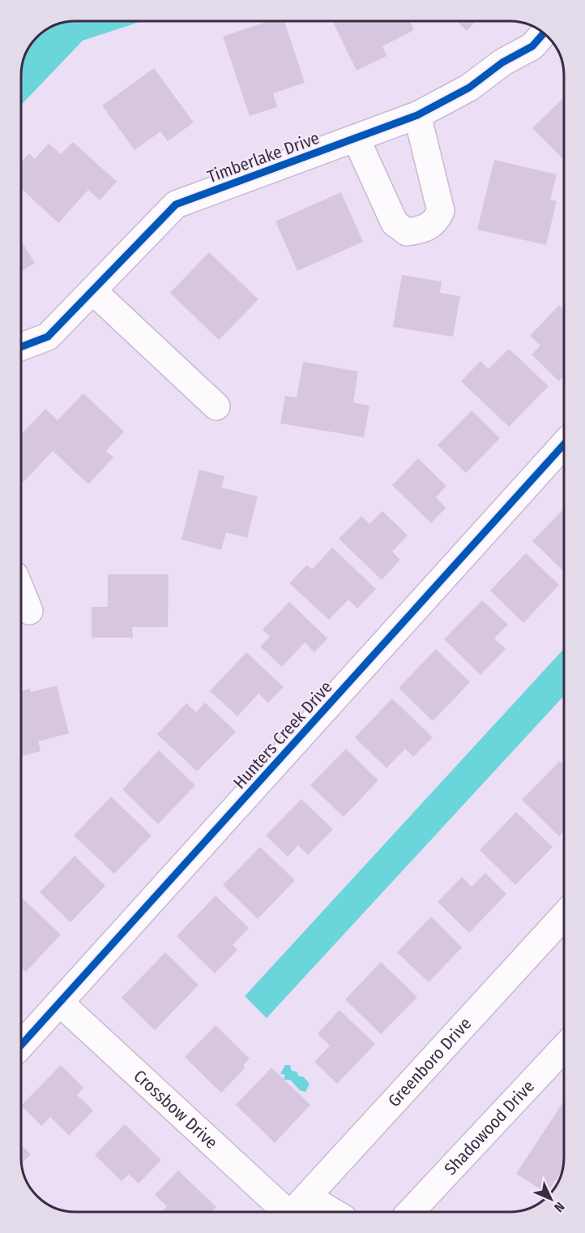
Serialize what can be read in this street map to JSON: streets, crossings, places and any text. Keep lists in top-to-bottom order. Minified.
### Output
{"streets":{"street":["Timberlake Drive","Hunters Creek Drive","Greenboro Drive","Crossbow Drive","Shadowood Drive"]},"crossings":[["Hunters Creek Drive","Crossbow Drive"],["Greenboro Drive","Crossbow Drive"]],"north":"bottom right"}
